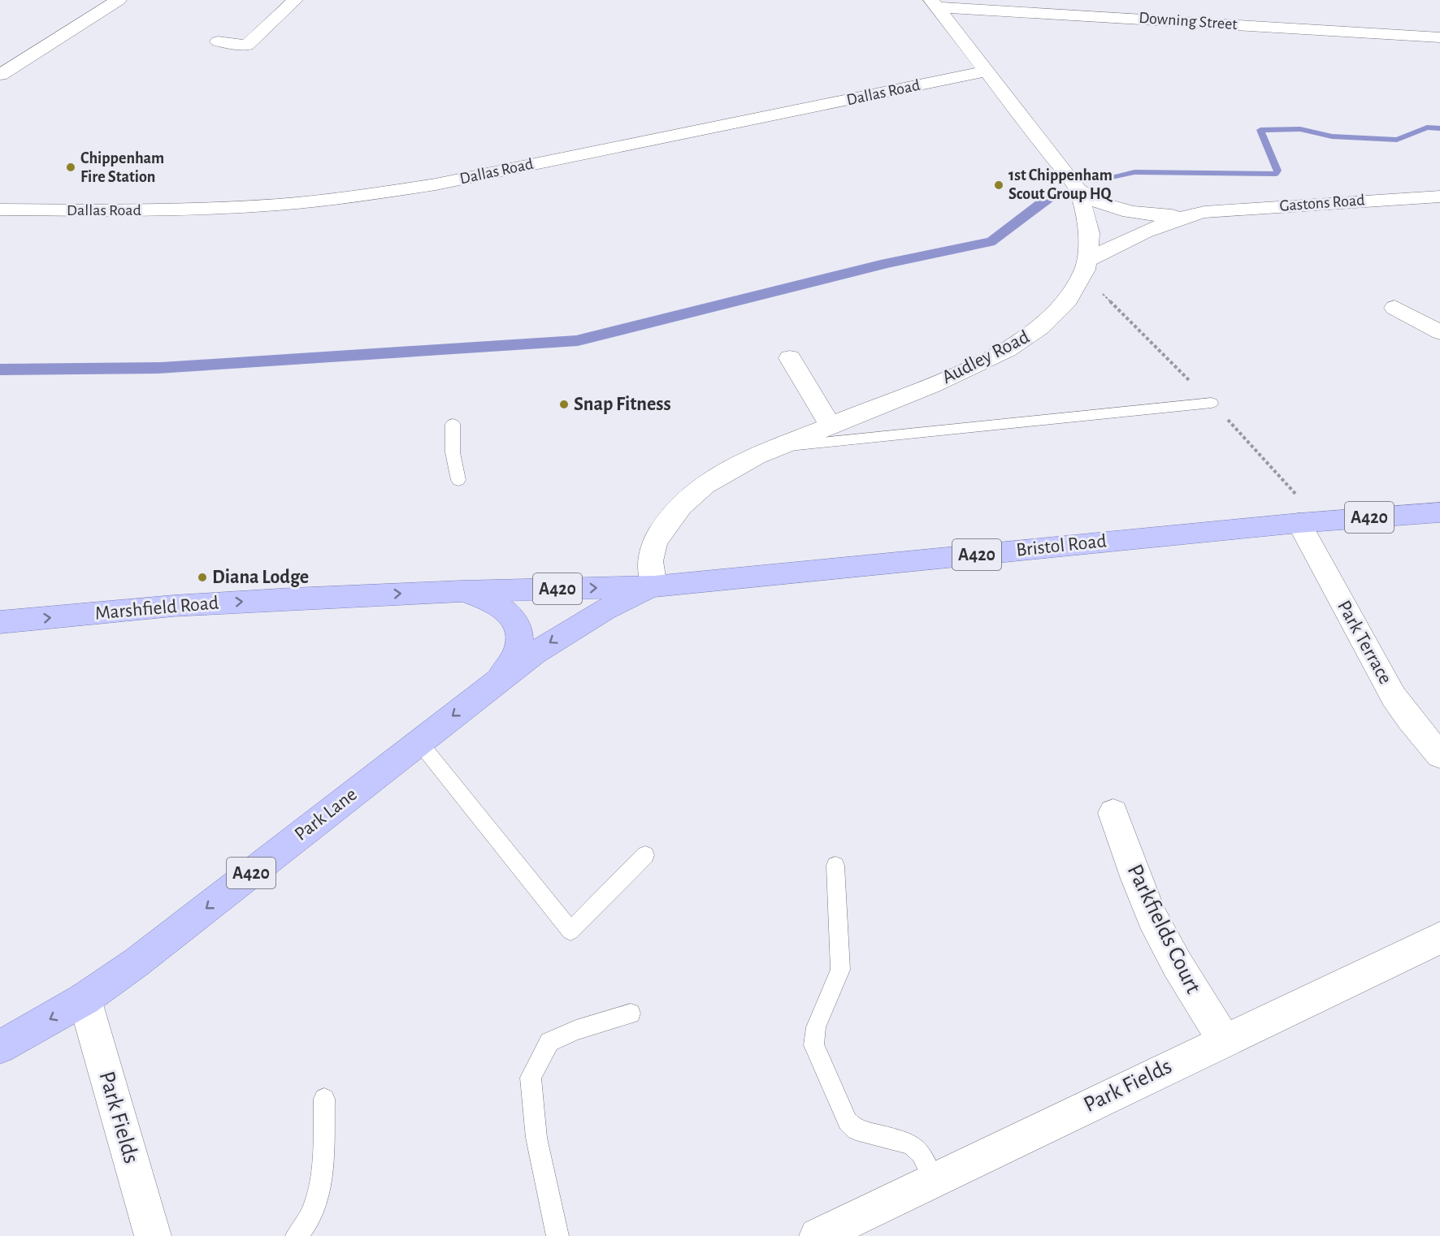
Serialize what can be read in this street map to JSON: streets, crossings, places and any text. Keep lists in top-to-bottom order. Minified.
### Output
{"streets":{"main road":["A420","Bristol Road","Marshfield Road","Park Lane"],"street":["Downing Street","Dallas Road","Gastons Road","Audley Road","Park Terrace","Parkfields Court","Park Fields"]},"crossings":[["Downing Street","Audley Road"],["Dallas Road","Audley Road"],["Gastons Road","Audley Road"],["Audley Road","Bristol Road"],["Audley Road","Marshfield Road"],["Audley Road","Park Lane"],["Bristol Road","Marshfield Road"],["Bristol Road","Park Terrace"],["Bristol Road","Park Lane"],["Marshfield Road","Park Lane"],["Park Lane","Park Fields"],["Parkfields Court","Park Fields"]],"one_way":["Marshfield Road","Park Lane"],"places":["Chippenham Fire Station","1st Chippenham Scout Group HQ","Snap Fitness","Diana Lodge"]}
